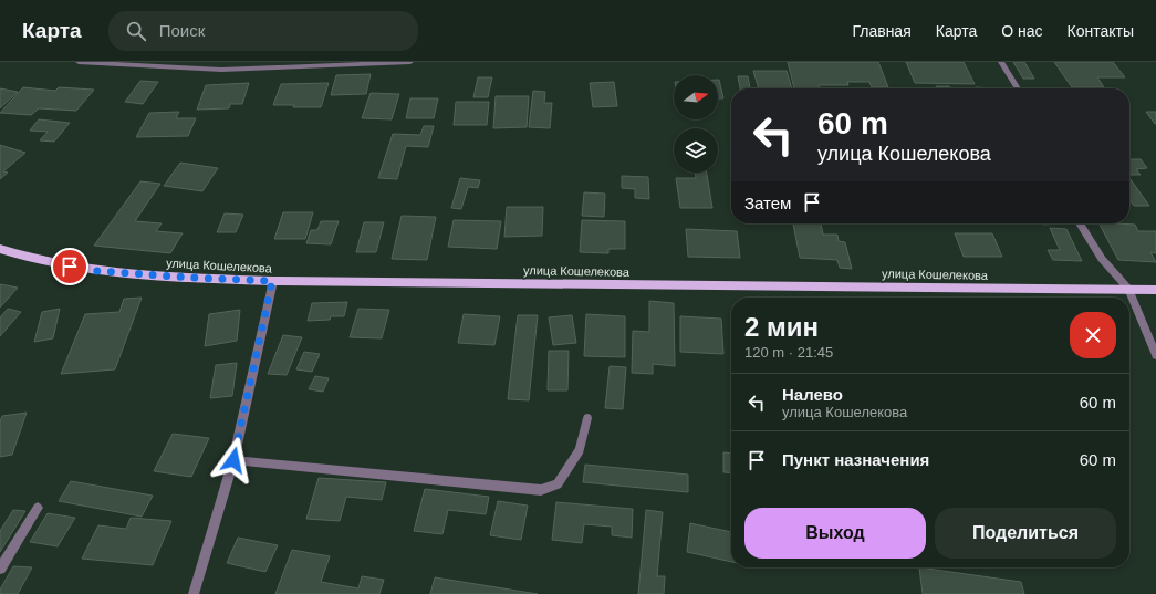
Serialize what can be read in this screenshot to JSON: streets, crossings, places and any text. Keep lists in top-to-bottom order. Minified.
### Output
{"streets":{"main road":["улица Кошелекова"]},"north":"right","page":{"header":"Карта","search":"Поиск","nav":["Главная","Карта","О нас","Контакты"],"turn":["60 m","улица Кошелекова"],"then":"Затем","heading":["2 мин","120 m · 21:45"],"list":[{"name":"Налево","note":"улица Кошелекова","value":"60 m"},{"name":"Пункт назначения","value":"60 m"}],"buttons":["Выход","Поделиться"]}}
